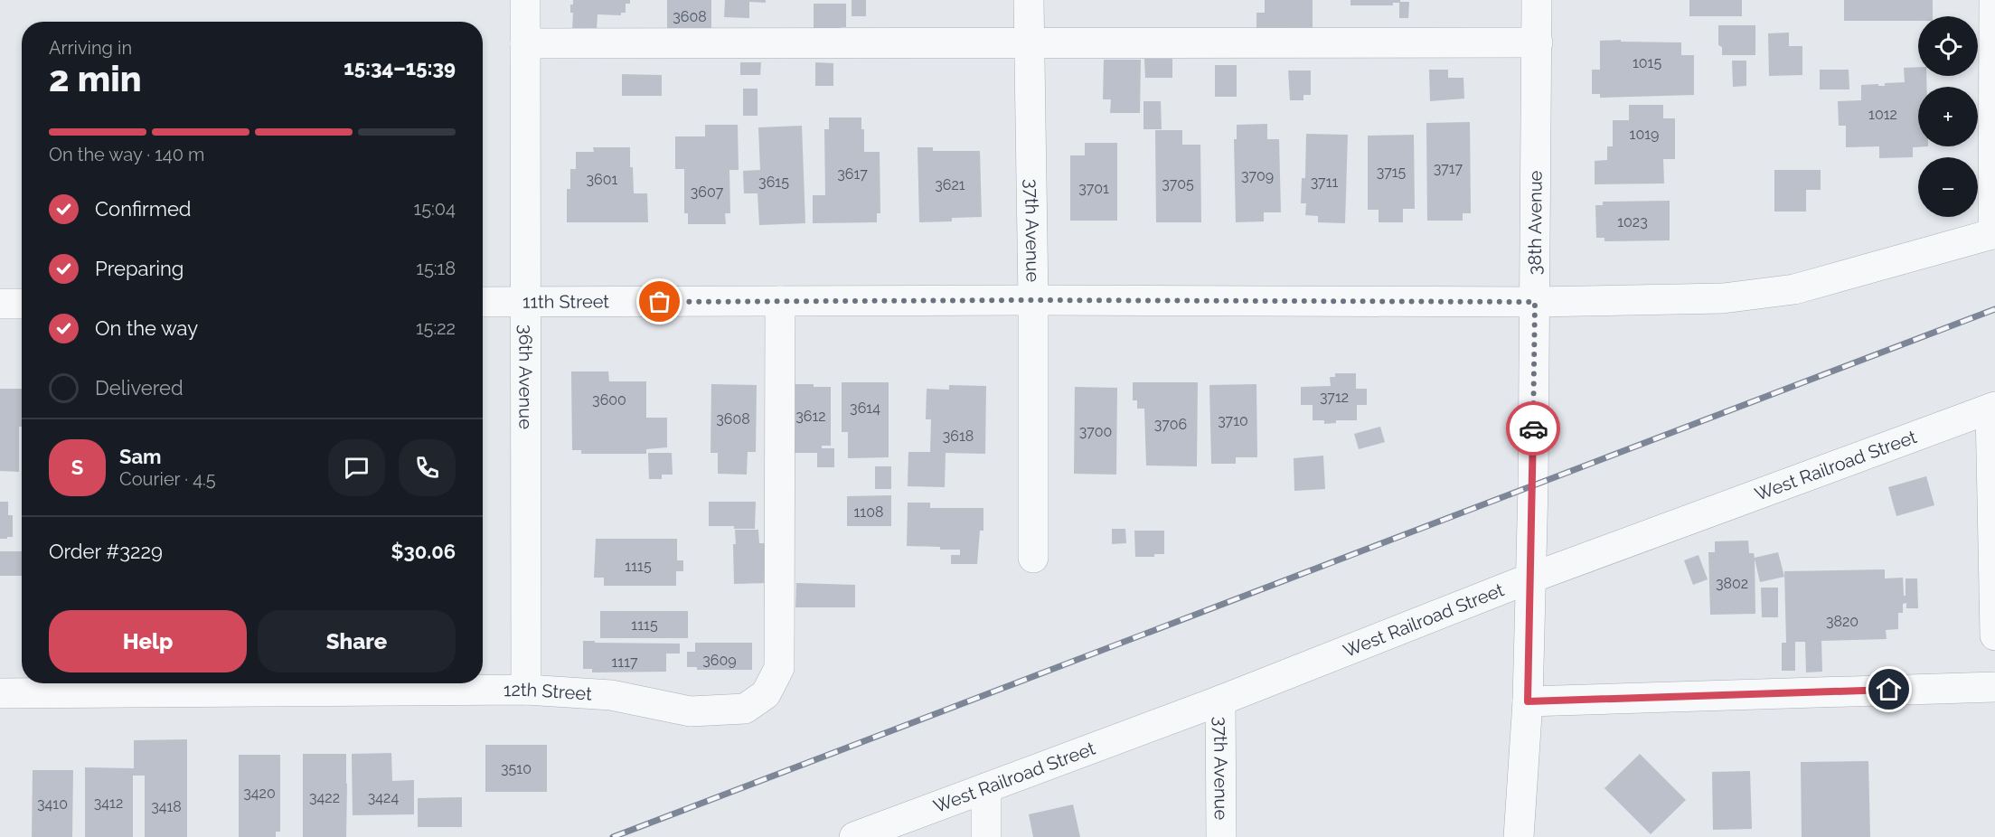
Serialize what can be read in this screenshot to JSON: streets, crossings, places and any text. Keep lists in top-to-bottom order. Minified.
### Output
{"streets":{"street":["38th Avenue","37th Avenue","11th Street","36th Avenue","West Railroad Street","12th Street"]},"crossings":[["38th Avenue","11th Street"],["38th Avenue","West Railroad Street"],["37th Avenue","11th Street"],["37th Avenue","West Railroad Street"],["11th Street","36th Avenue"],["11th Street","12th Street"],["36th Avenue","12th Street"]],"house_numbers":["3608","1015","1012","1019","3717","3715","3617","3709","3601","3615","3711","3705","3621","3701","3607","1023","3712","3600","3614","3612","3608","3710","3706","3700","3618","1108","1115","3802","3820","1115","3609","1117","3510","3420","3422","3424","3412","3410","3418"],"page":{"map_buttons":["+","−"],"heading":["2 min","Arriving in","15:34–15:39"],"panel":["Sam","Courier · 4.5","Order #3229","$30.06"],"bar":"On the way · 140 m","list":[["Confirmed","15:04"],["Preparing","15:18"],["On the way","15:22"],"Delivered"],"round":"S","buttons":["Help","Share"]}}
